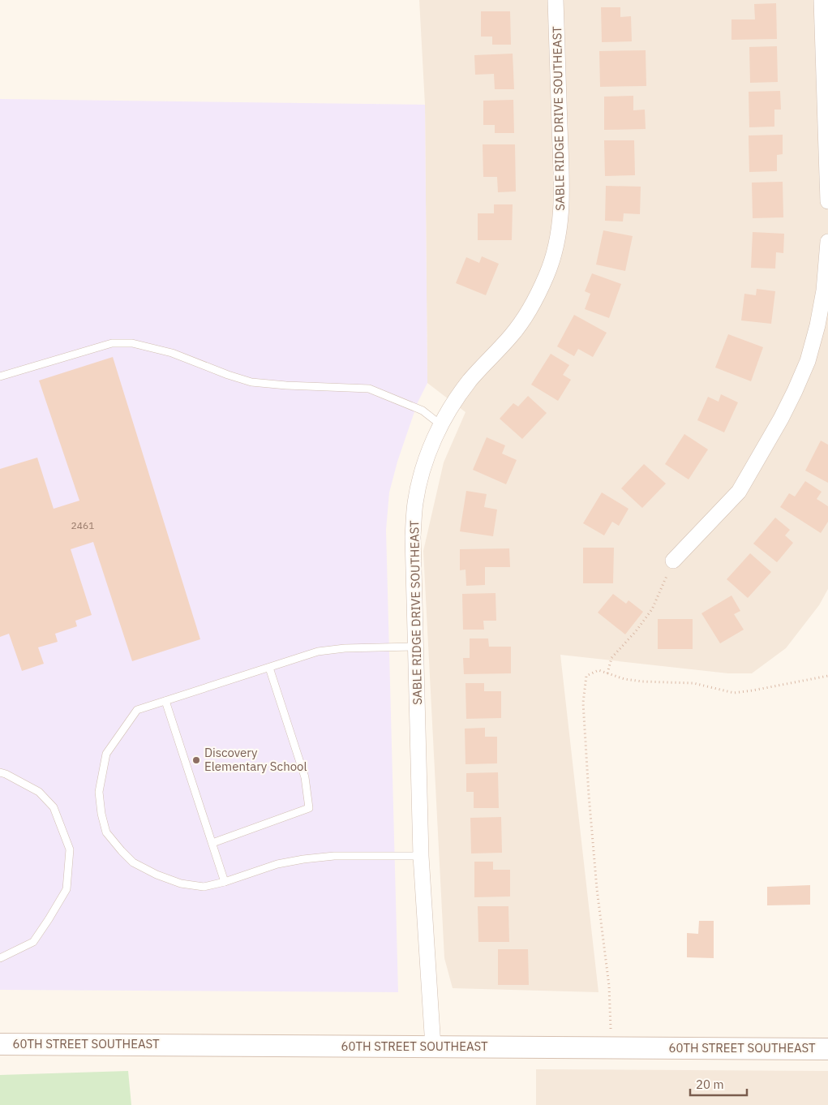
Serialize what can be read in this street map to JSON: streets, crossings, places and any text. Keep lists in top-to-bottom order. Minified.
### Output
{"streets":{"main road":["60TH STREET SOUTHEAST"],"street":["SABLE RIDGE DRIVE SOUTHEAST"]},"crossings":[["SABLE RIDGE DRIVE SOUTHEAST","60TH STREET SOUTHEAST"]],"places":["Discovery Elementary School"],"house_numbers":["2461"],"scale_bar":"20 m"}
